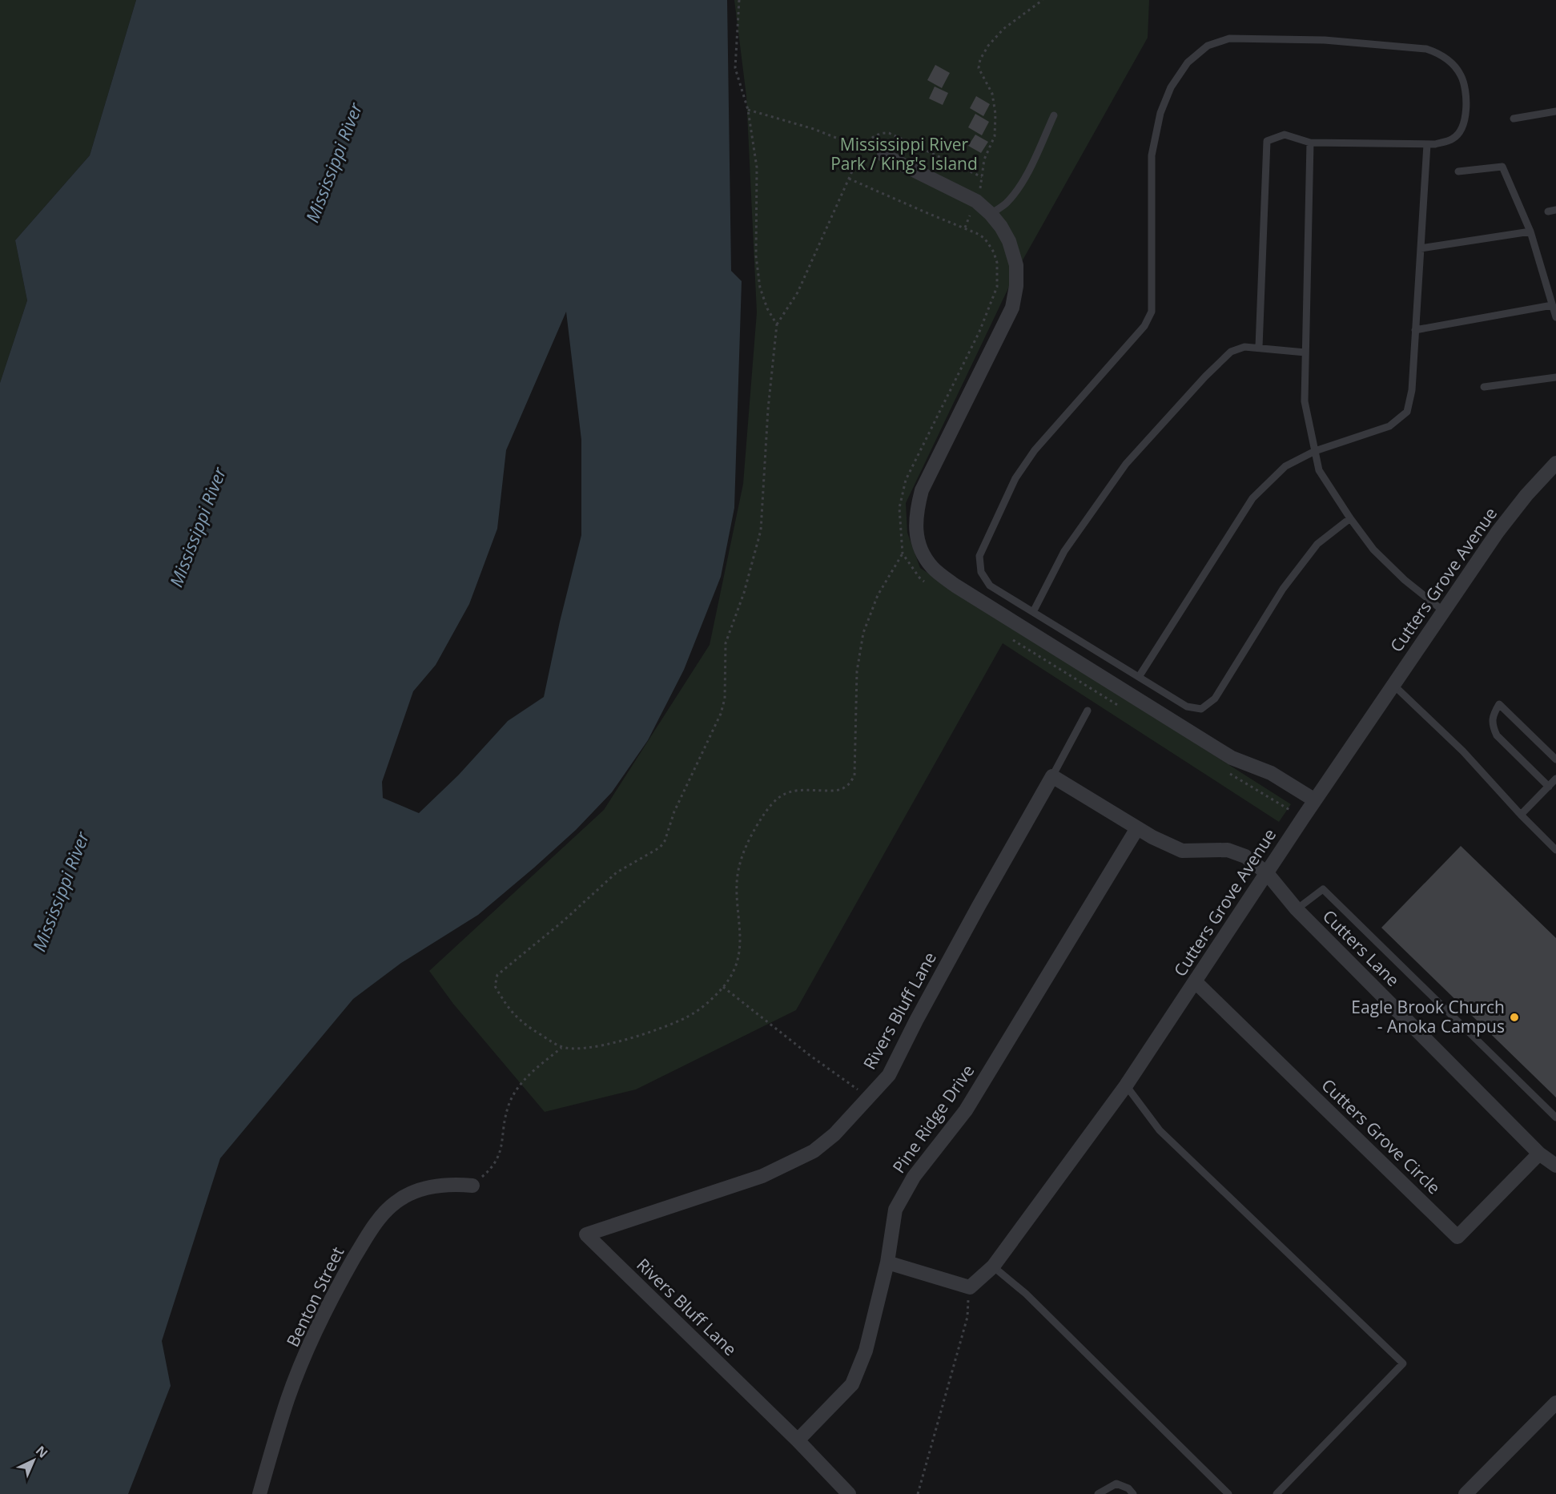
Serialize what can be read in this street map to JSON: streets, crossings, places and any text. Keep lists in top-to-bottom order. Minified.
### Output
{"streets":{"street":["Cutters Grove Avenue","Cutters Lane","Rivers Bluff Lane","Pine Ridge Drive","Cutters Grove Circle","Benton Street"]},"crossings":[["Cutters Grove Avenue","Cutters Lane"],["Cutters Grove Avenue","Cutters Grove Circle"],["Cutters Lane","Cutters Grove Circle"],["Rivers Bluff Lane","Pine Ridge Drive"]],"water":["Mississippi River"],"parks":["Mississippi River Park / King's Island"],"places":["Eagle Brook Church - Anoka Campus"],"north":"top right"}
